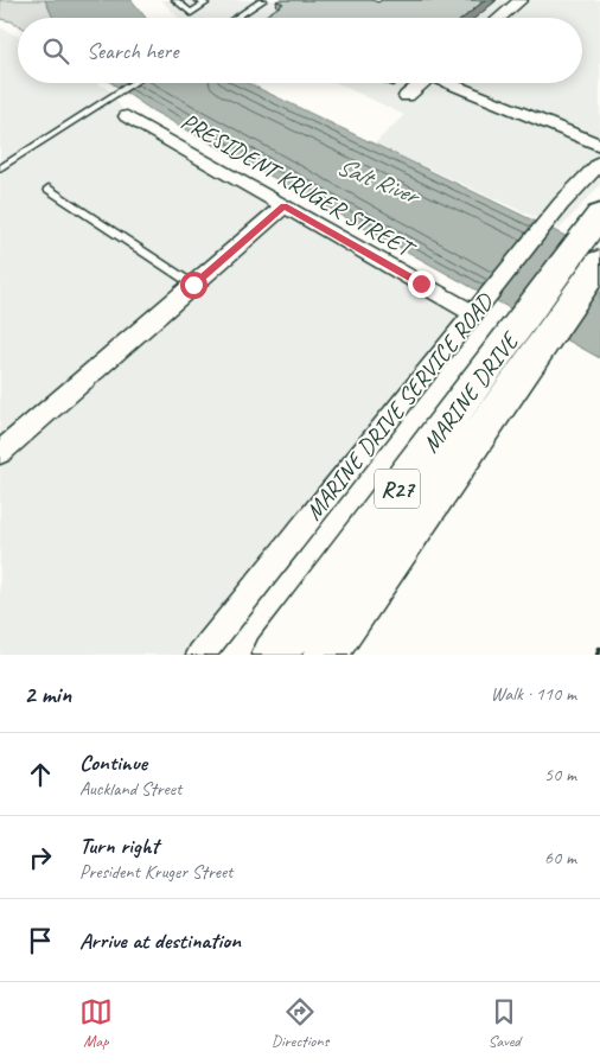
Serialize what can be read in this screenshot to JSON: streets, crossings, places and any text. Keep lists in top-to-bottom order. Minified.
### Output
{"streets":{"main road":["MARINE DRIVE","R27"],"street":["PRESIDENT KRUGER STREET","MARINE DRIVE SERVICE ROAD"]},"crossings":[["PRESIDENT KRUGER STREET","MARINE DRIVE SERVICE ROAD"]],"water":["Salt River"],"page":{"search":"Search here","heading":["2 min","Walk · 110 m"],"list":[["Continue","Auckland Street","50 m"],["Turn right","President Kruger Street","60 m"],"Arrive at destination"],"nav":["Map","Directions","Saved"]}}
